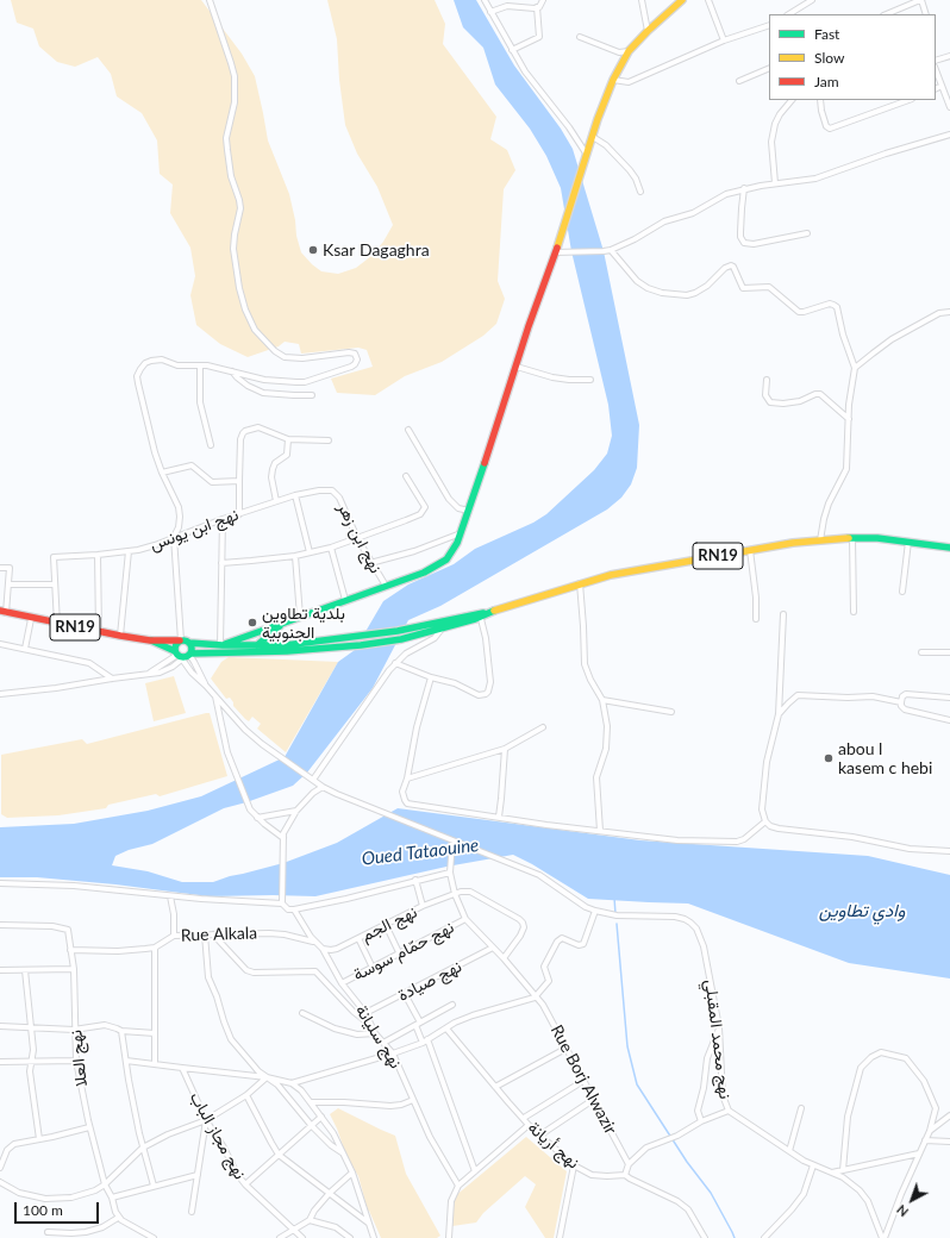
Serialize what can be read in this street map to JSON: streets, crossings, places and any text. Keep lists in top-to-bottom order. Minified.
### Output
{"streets":{"main road":["RN19"],"street":["نهج ابن يونس","نهج ابن زهر","نهج الجم","Rue Alkala","نهج حمّام سوسة","نهج صيادة","نهج سليانة","نهج محمد المقبلي","نهج العلا","Rue Borj Alwazir","نهج مجاز الباب","نهج أريانة"]},"crossings":[["نهج ابن يونس","نهج ابن زهر"],["نهج الجم","نهج سليانة"],["Rue Alkala","نهج سليانة"],["Rue Alkala","نهج العلا"],["نهج حمّام سوسة","نهج سليانة"],["نهج حمّام سوسة","Rue Borj Alwazir"],["نهج صيادة","نهج سليانة"],["نهج صيادة","Rue Borj Alwazir"]],"water":["Oued Tataouine","وادي تطاوين"],"places":["Ksar Dagaghra","بلدية تطاوين الجنوبية","abou l kasem c hebi"],"legend":["Fast","Slow","Jam"],"scale_bar":"100 m","north":"bottom left"}
